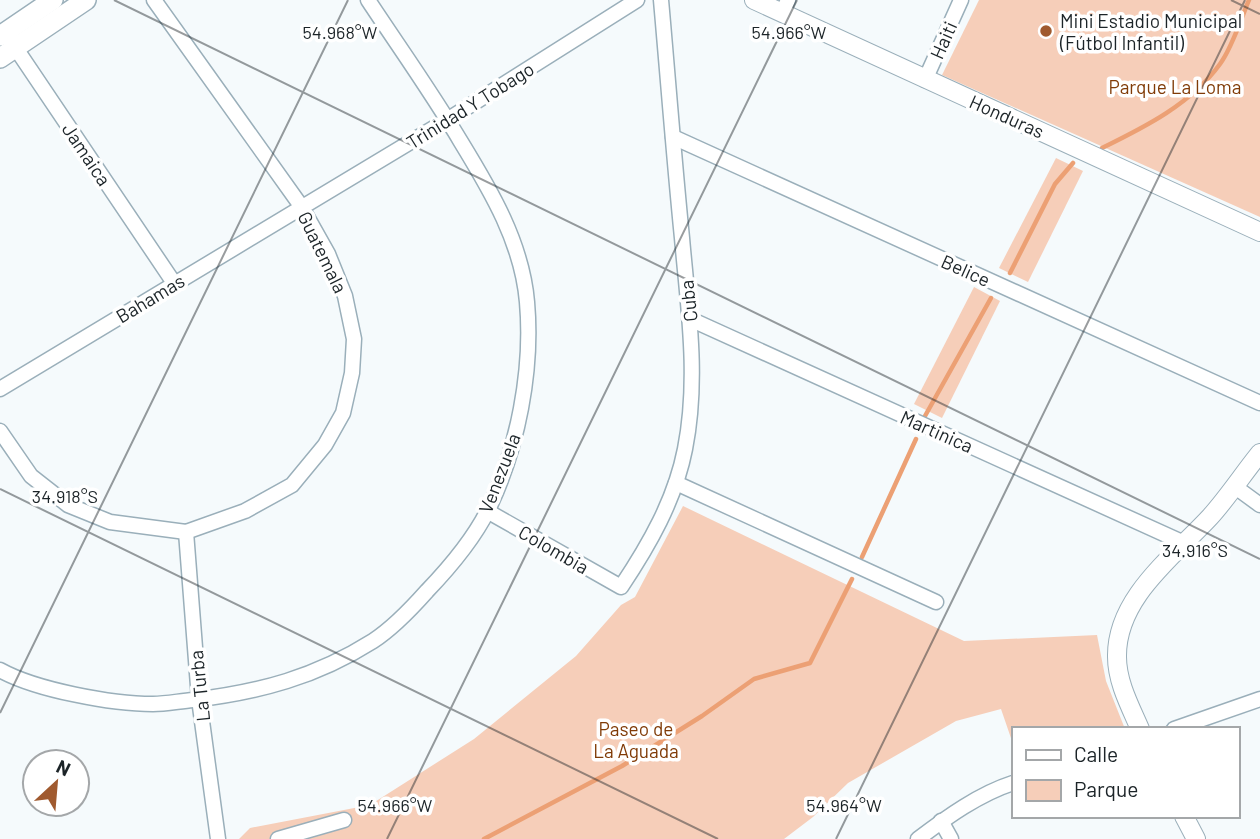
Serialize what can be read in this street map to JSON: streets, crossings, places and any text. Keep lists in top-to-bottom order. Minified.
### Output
{"streets":{"street":["Haiti","Trinidad Y Tobago","Honduras","Jamaica","Guatemala","Belice","Bahamas","Cuba","Martinica","Venezuela","Colombia","La Turba"]},"crossings":[["Haiti","Honduras"],["Trinidad Y Tobago","Guatemala"],["Trinidad Y Tobago","Bahamas"],["Trinidad Y Tobago","Venezuela"],["Jamaica","Bahamas"],["Guatemala","Bahamas"],["Guatemala","La Turba"],["Belice","Cuba"],["Cuba","Martinica"],["Cuba","Colombia"],["Venezuela","Colombia"],["Venezuela","La Turba"]],"parks":["Parque La Loma","Paseo de La Aguada"],"places":["Mini Estadio Municipal (Fútbol Infantil)"],"legend":["Calle","Parque"],"north":"top right","coordinates":["54.968°W","54.966°W","34.918°S","34.916°S","54.964°W"]}
